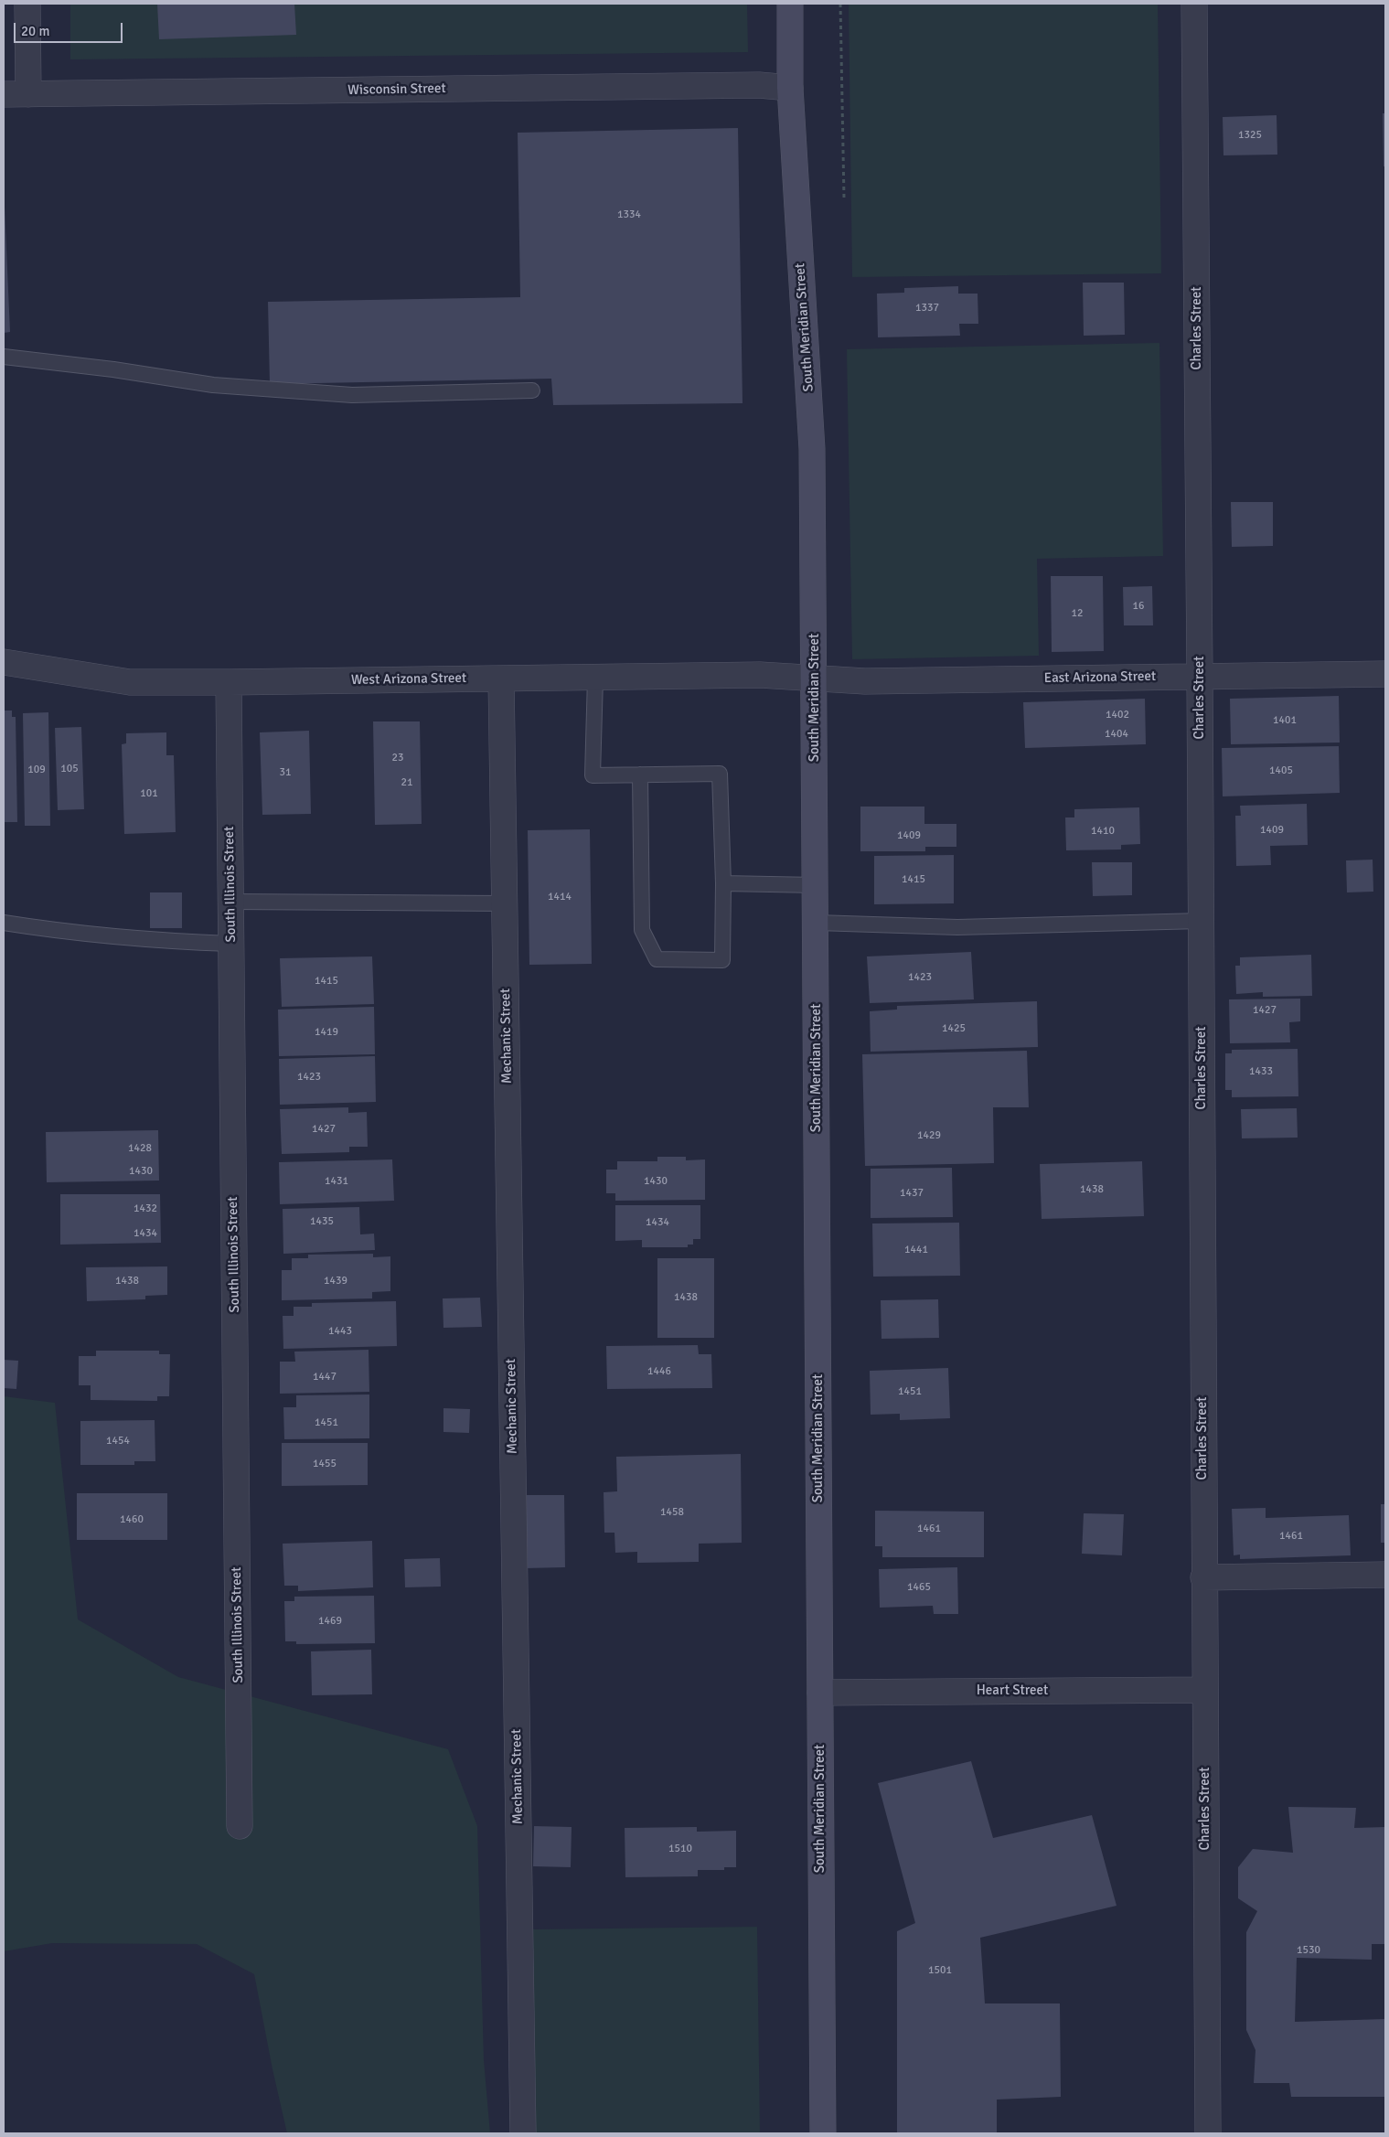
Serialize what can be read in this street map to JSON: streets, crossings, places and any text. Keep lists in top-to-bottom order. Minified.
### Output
{"streets":{"main road":["South Meridian Street"],"street":["Wisconsin Street","Charles Street","East Arizona Street","West Arizona Street","South Illinois Street","Mechanic Street","Heart Street"]},"crossings":[["Wisconsin Street","South Meridian Street"],["South Meridian Street","East Arizona Street"],["South Meridian Street","West Arizona Street"],["South Meridian Street","Heart Street"],["Charles Street","East Arizona Street"],["Charles Street","Heart Street"],["East Arizona Street","West Arizona Street"],["West Arizona Street","South Illinois Street"],["West Arizona Street","Mechanic Street"]],"house_numbers":["1325","1334","1337","16","12","1402","1401","1404","23","105","109","1405","31","21","101","1409","1410","1409","1415","1414","1423","1415","1427","1425","1419","1433","1423","1427","1429","1428","1430","1431","1430","1438","1437","1432","1435","1434","1434","1441","1438","1439","1438","1443","1446","1447","1451","1451","1454","1455","1458","1460","1461","1461","1465","1469","1510","1530","1501"],"scale_bar":"20 m"}
